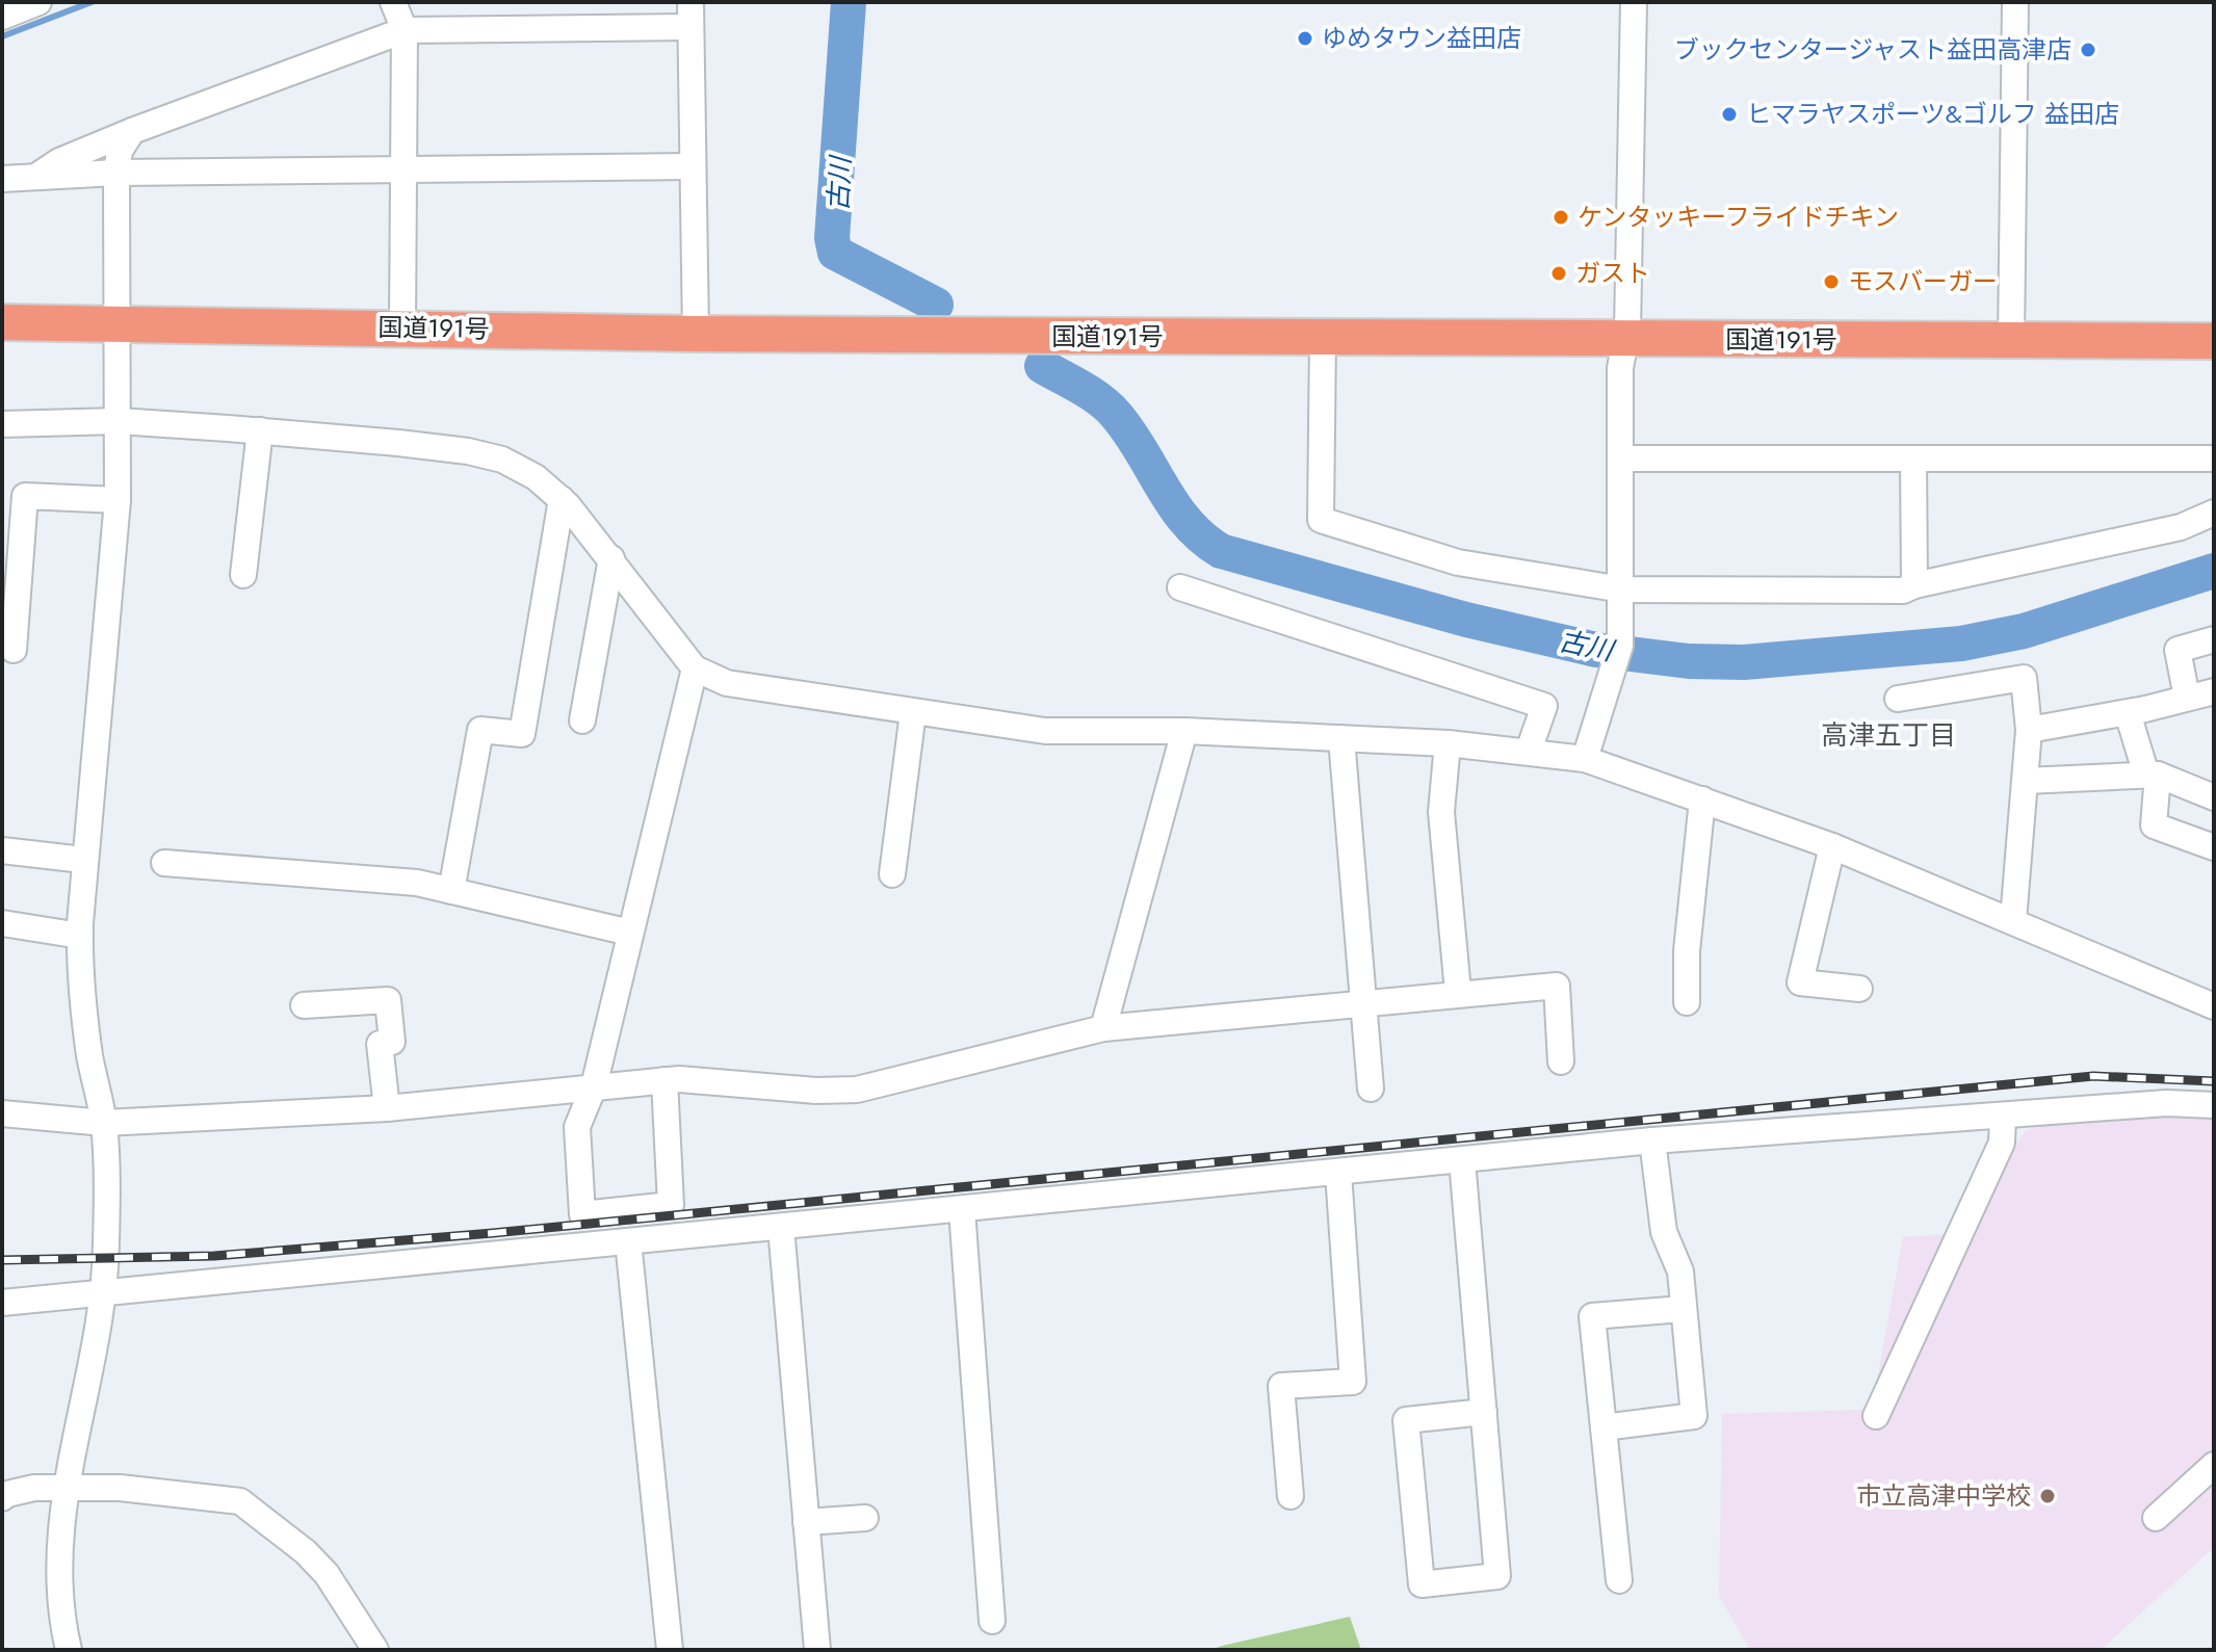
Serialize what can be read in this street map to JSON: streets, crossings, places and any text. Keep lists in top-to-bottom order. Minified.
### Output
{"streets":{"highway":["国道191号"]},"districts":["高津五丁目"],"water":["古川"],"places":["ゆめタウン益田店","ブックセンタージャスト益田高津店","ヒマラヤスポーツ&ゴルフ 益田店","ケンタッキーフライドチキン","ガスト","モスバーガー","市立高津中学校"]}
